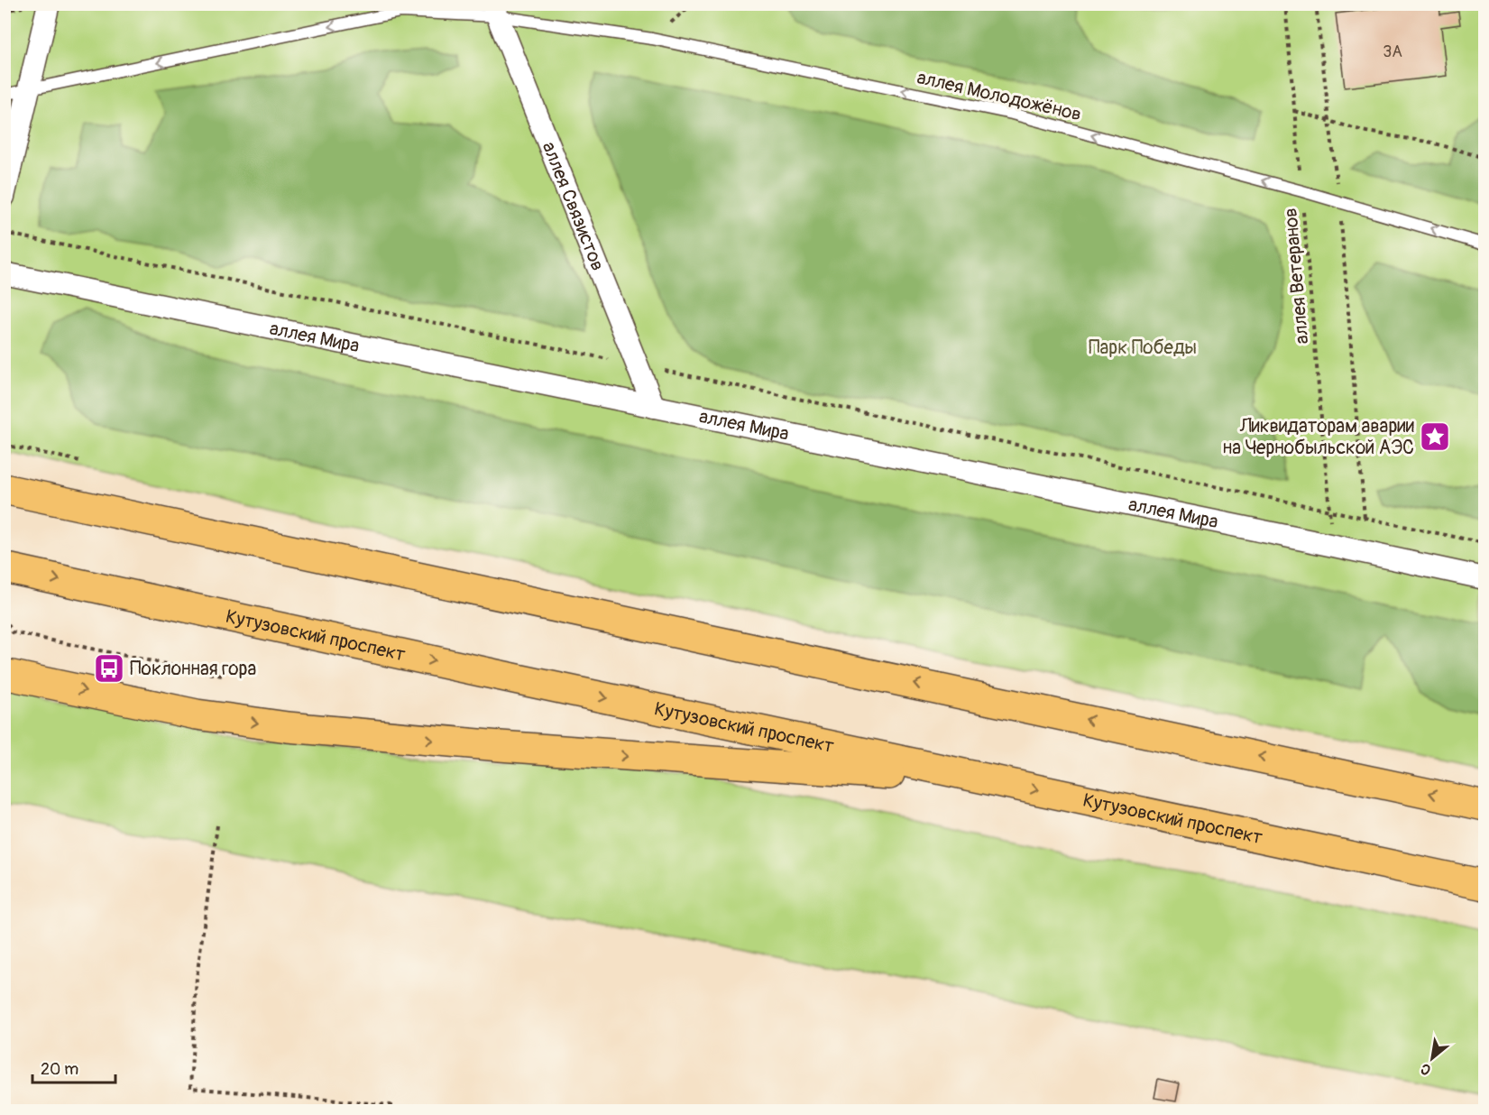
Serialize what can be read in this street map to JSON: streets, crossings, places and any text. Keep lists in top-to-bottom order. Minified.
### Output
{"streets":{"main road":["Кутузовский проспект"],"street":["аллея Связистов","аллея Мира"],"lane":["аллея Молодожёнов"],"path":["аллея Ветеранов"]},"crossings":[["аллея Молодожёнов","аллея Связистов"],["аллея Молодожёнов","аллея Ветеранов"],["аллея Связистов","аллея Мира"],["аллея Ветеранов","аллея Мира"]],"one_way":["аллея Молодожёнов"],"parks":["Парк Победы"],"places":{"place":["Ликвидаторам аварии на Чернобыльской АЭС"],"bus stop":["Поклонная гора"]},"house_numbers":["3А"],"scale_bar":"20 m","north":"bottom left"}
